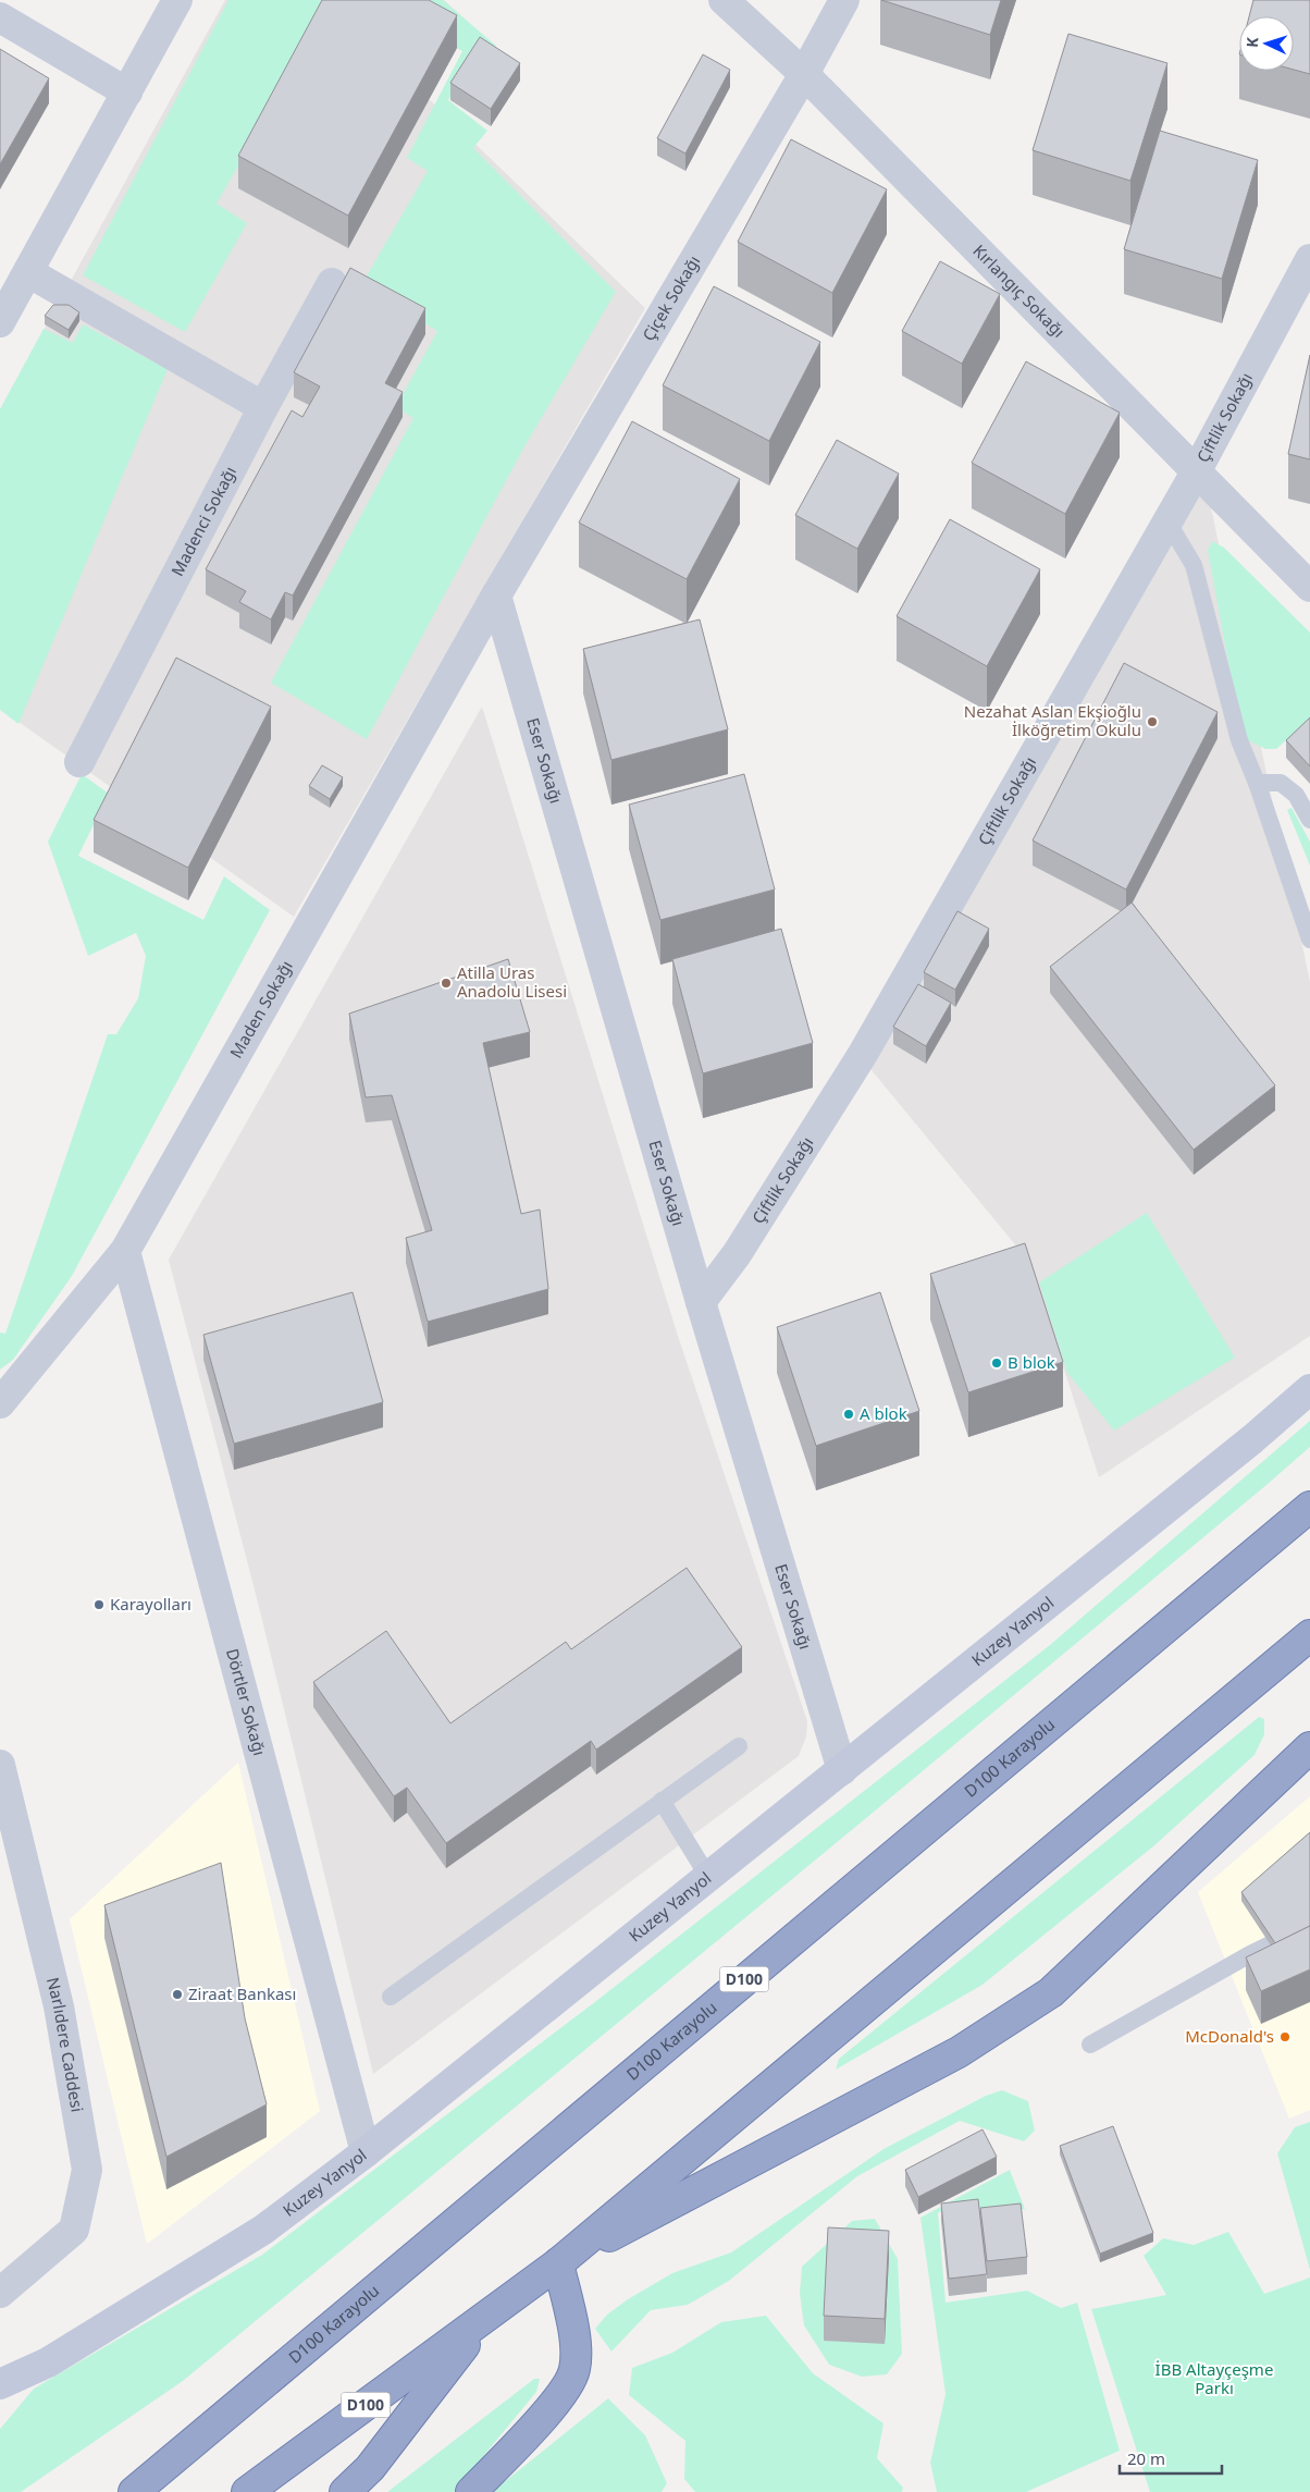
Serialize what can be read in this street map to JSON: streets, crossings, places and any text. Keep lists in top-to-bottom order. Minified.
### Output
{"streets":{"highway":["D100 Karayolu","D100"],"main road":["Kuzey Yanyol"],"street":["Kırlangıç Sokağı","Çiçek Sokağı","Çiftlik Sokağı","Madenci Sokağı","Eser Sokağı","Maden Sokağı","Dörtler Sokağı","Narlıdere Caddesi"]},"crossings":[["Kırlangıç Sokağı","Çiçek Sokağı"],["Kırlangıç Sokağı","Çiftlik Sokağı"],["Çiçek Sokağı","Eser Sokağı"],["Çiçek Sokağı","Maden Sokağı"],["Çiftlik Sokağı","Eser Sokağı"],["Eser Sokağı","Maden Sokağı"],["Eser Sokağı","Kuzey Yanyol"],["Maden Sokağı","Dörtler Sokağı"],["Kuzey Yanyol","Dörtler Sokağı"]],"parks":["İBB Altayçeşme Parkı"],"places":["Nezahat Aslan Ekşioğlu İlköğretim Okulu","Atilla Uras Anadolu Lisesi","B blok","A blok","Karayolları","Ziraat Bankası","McDonald's"],"scale_bar":"20 m","north":"left"}
